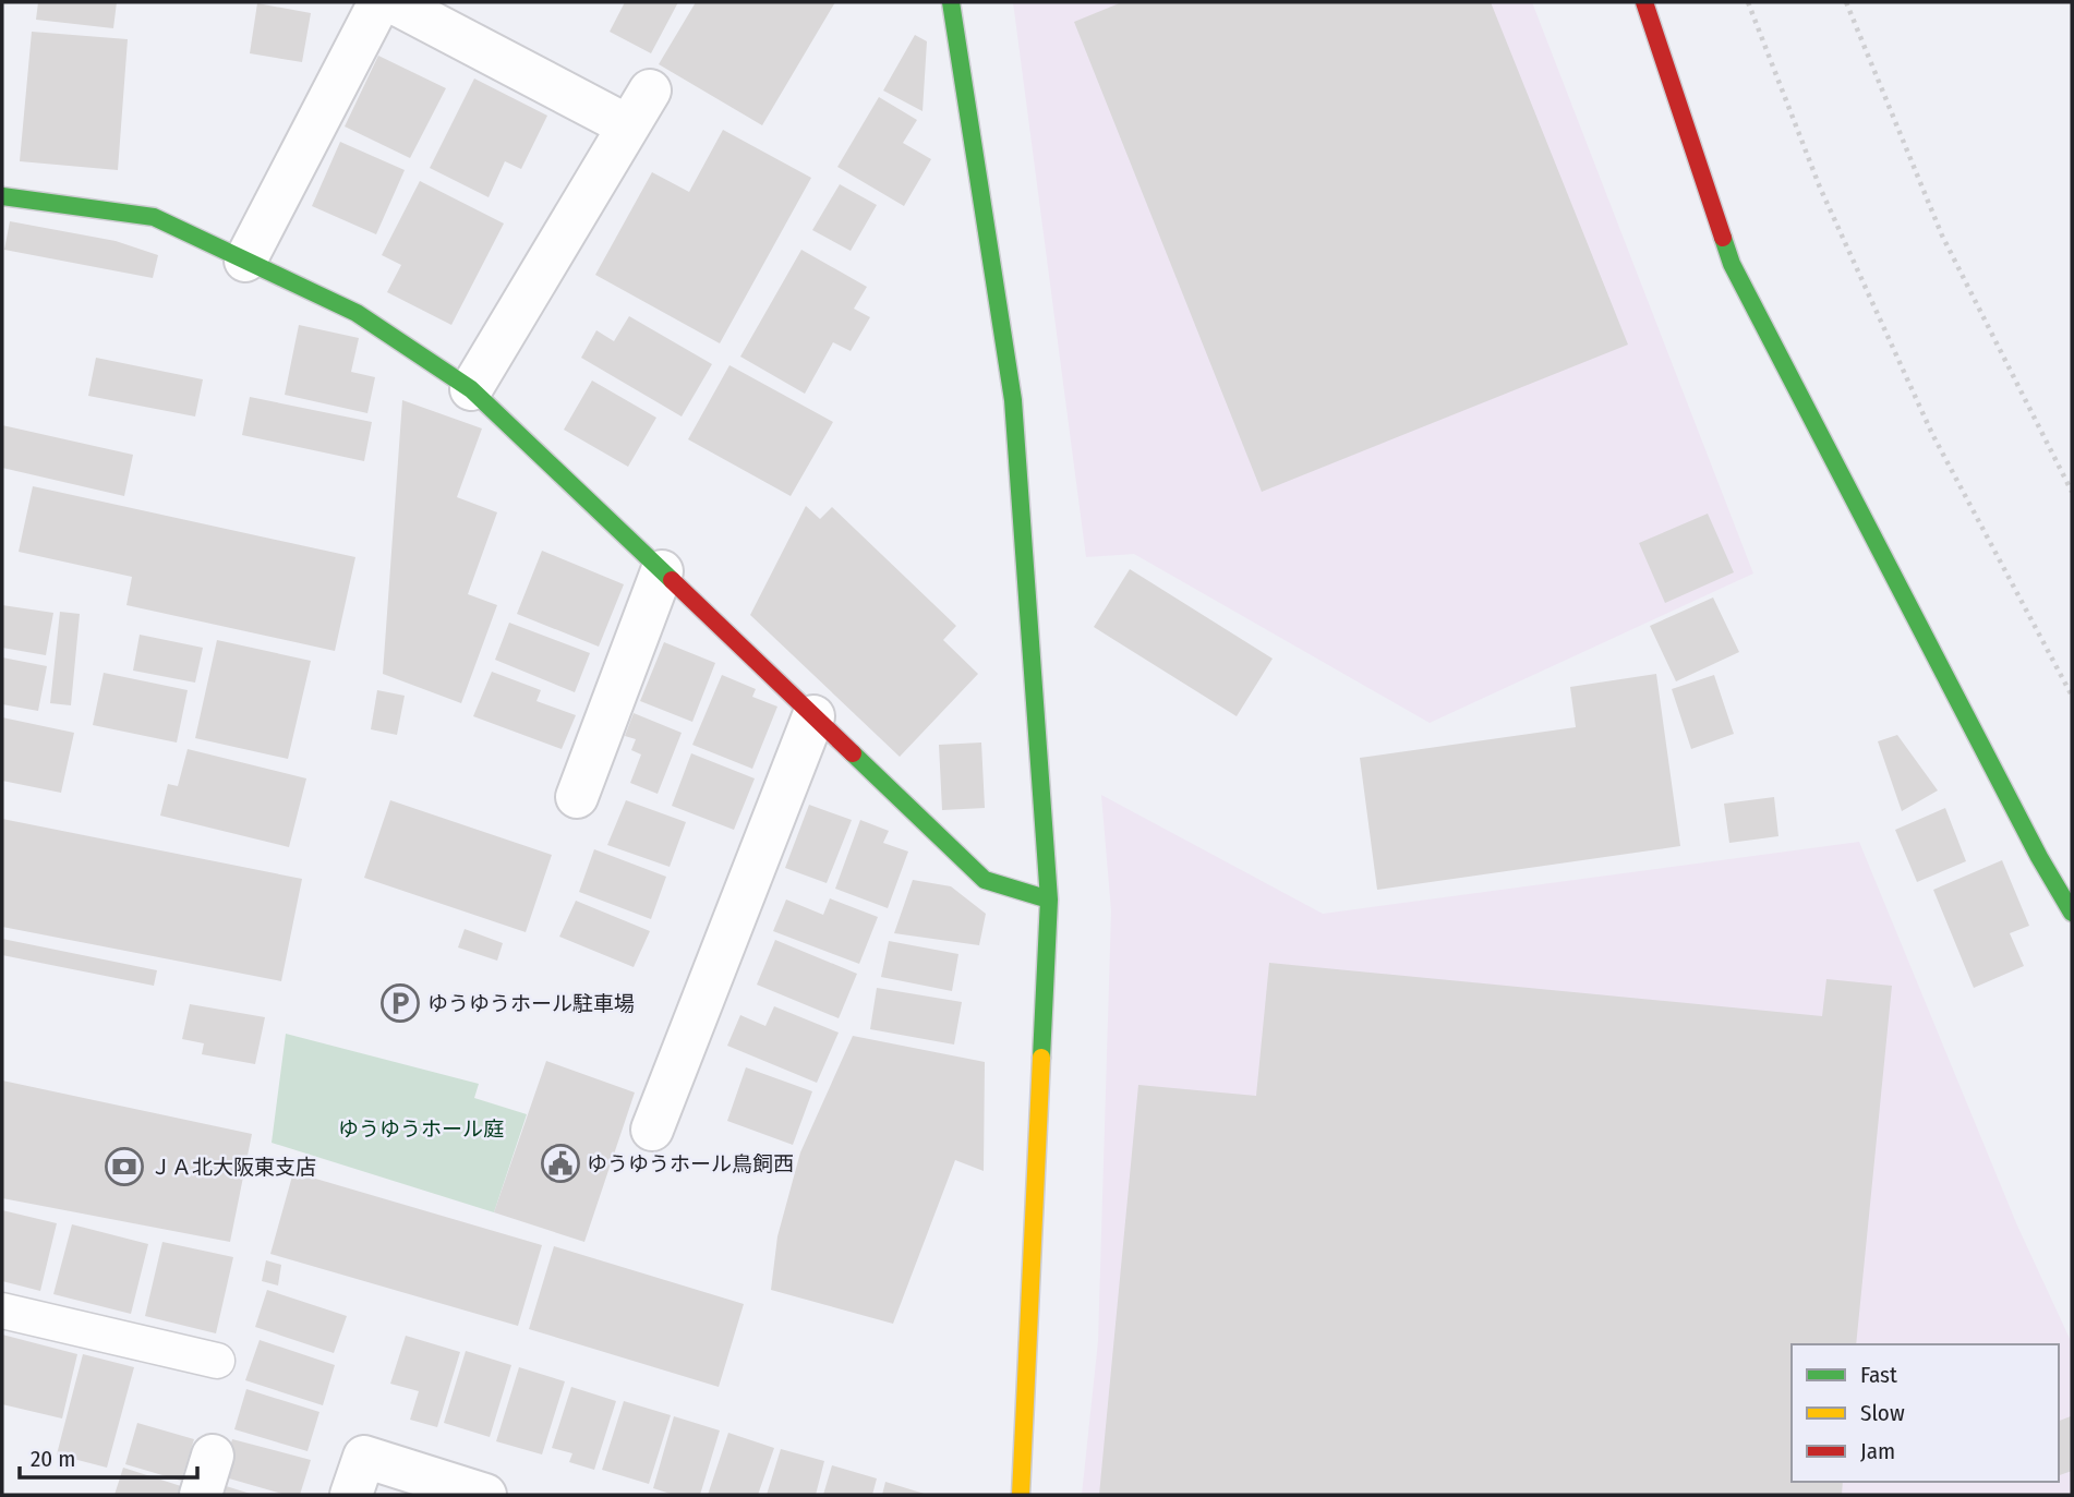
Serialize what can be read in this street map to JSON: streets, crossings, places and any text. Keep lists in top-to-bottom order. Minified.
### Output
{"parks":["ゆうゆうホール庭"],"places":{"parking":["ゆうゆうホール駐車場"],"public building":["ゆうゆうホール鳥飼西"],"bank":["ＪＡ北大阪東支店"]},"legend":["Fast","Slow","Jam"],"scale_bar":"20 m"}
